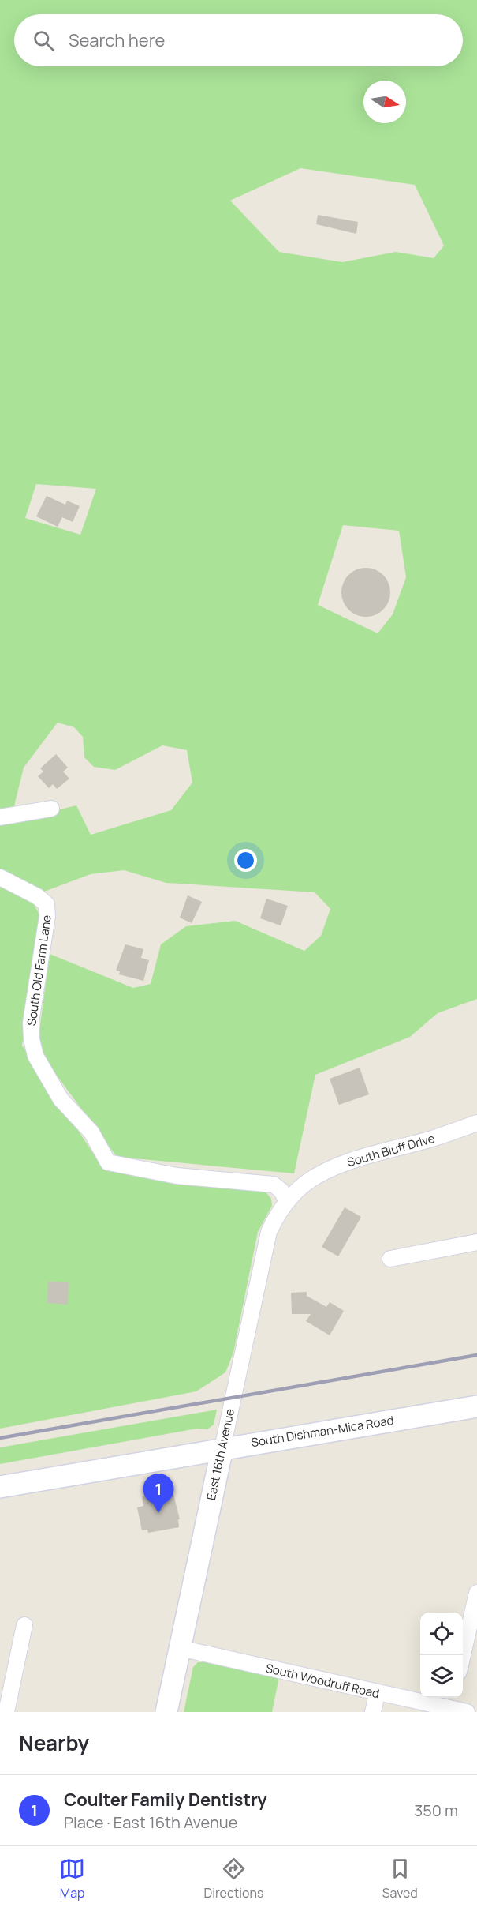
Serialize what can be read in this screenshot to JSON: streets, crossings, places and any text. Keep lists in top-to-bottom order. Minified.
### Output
{"streets":{"main road":["South Dishman-Mica Road","East 16th Avenue"],"street":["South Old Farm Lane","South Bluff Drive","South Woodruff Road"]},"crossings":[["South Old Farm Lane","South Bluff Drive"],["South Old Farm Lane","East 16th Avenue"],["South Bluff Drive","East 16th Avenue"],["South Dishman-Mica Road","East 16th Avenue"],["East 16th Avenue","South Woodruff Road"]],"north":"right","page":{"search":"Search here","pins":"1","heading":"Nearby","list":[{"mark":"1","name":"Coulter Family Dentistry","note":"Place · East 16th Avenue","value":"350 m"}],"nav":["Map","Directions","Saved"]}}
